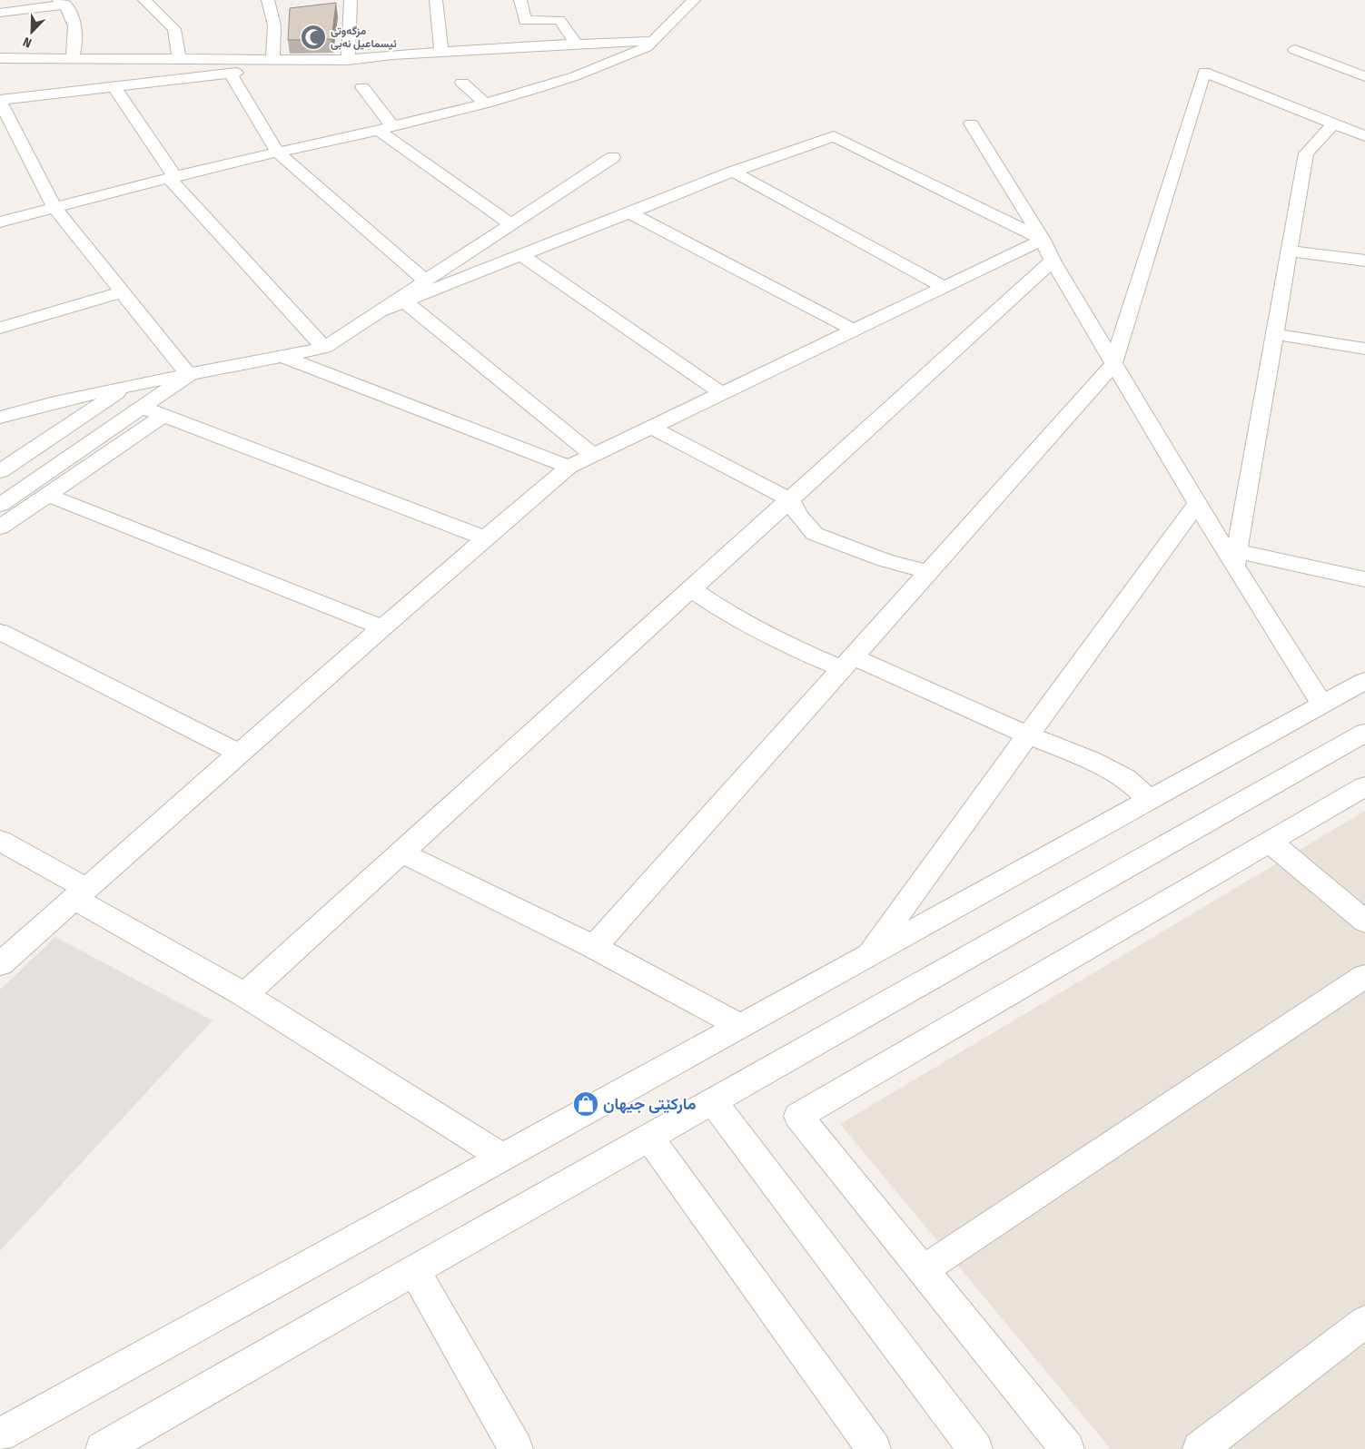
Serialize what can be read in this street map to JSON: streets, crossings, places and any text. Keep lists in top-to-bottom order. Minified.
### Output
{"places":{"mosque":["مزگەوتی ئیسماعیل نەبی"],"shop":["مارکێتی جیهان"]},"north":"bottom left"}
